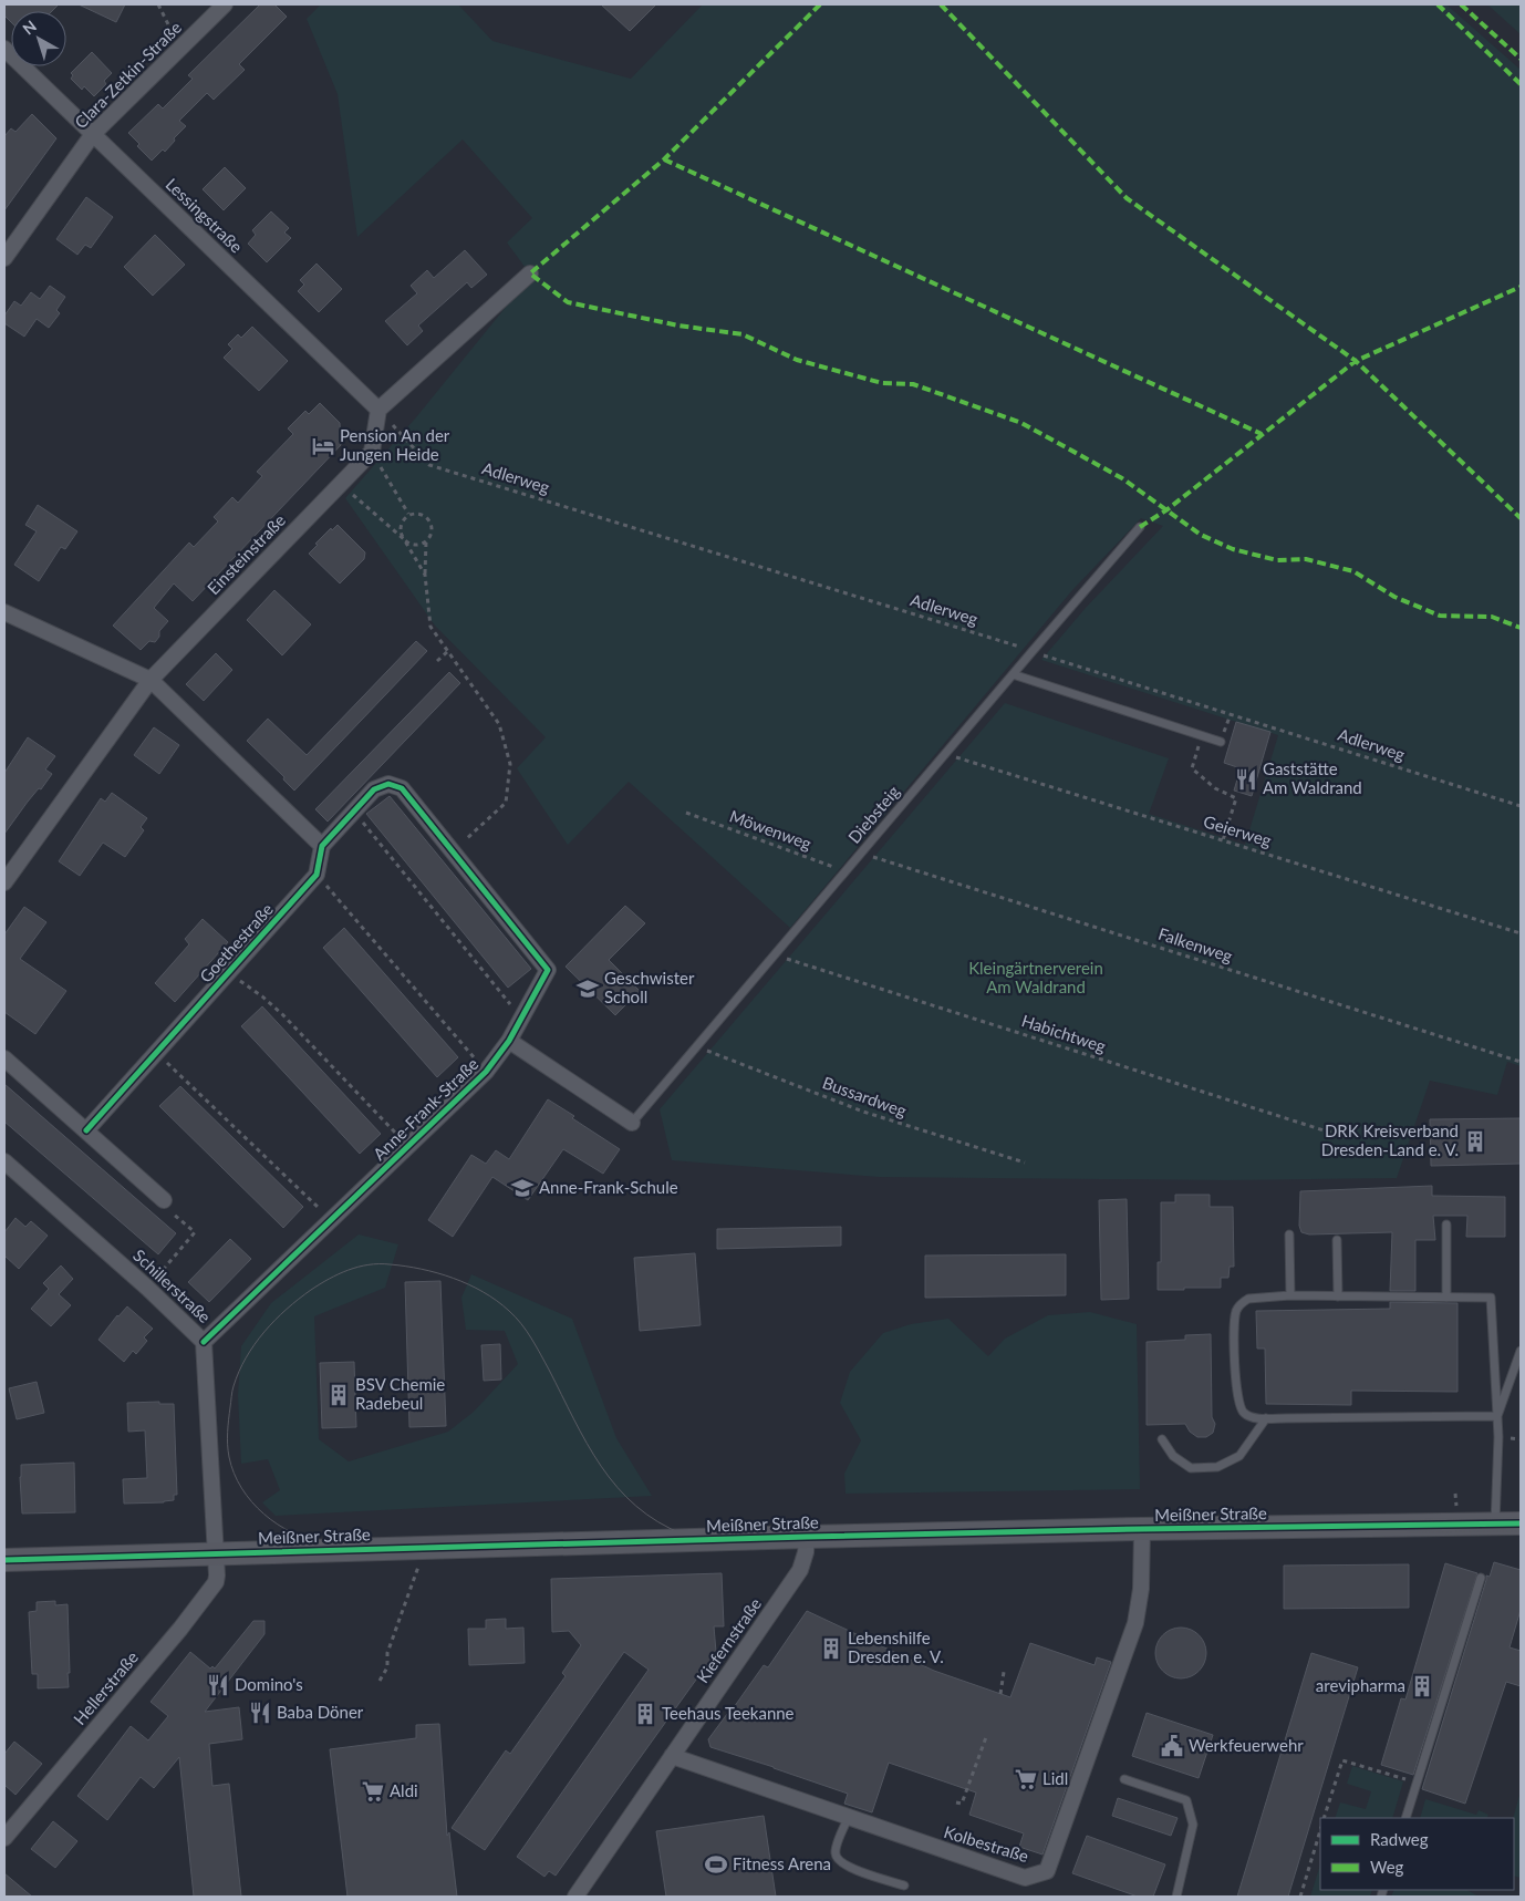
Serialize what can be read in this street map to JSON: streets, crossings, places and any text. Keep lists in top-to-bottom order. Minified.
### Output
{"streets":{"main road":["Meißner Straße"],"street":["Clara-Zetkin-Straße","Lessingstraße","Einsteinstraße","Goethestraße","Anne-Frank-Straße","Schillerstraße","Kiefernstraße","Hellerstraße","Kolbestraße"],"lane":["Diebsteig"],"path":["Adlerweg","Möwenweg","Geierweg","Falkenweg","Habichtweg","Bussardweg"]},"crossings":[["Clara-Zetkin-Straße","Lessingstraße"],["Lessingstraße","Adlerweg"],["Adlerweg","Diebsteig"],["Diebsteig","Möwenweg"],["Diebsteig","Geierweg"],["Diebsteig","Falkenweg"],["Diebsteig","Habichtweg"],["Diebsteig","Bussardweg"],["Goethestraße","Anne-Frank-Straße"],["Anne-Frank-Straße","Schillerstraße"],["Schillerstraße","Meißner Straße"],["Schillerstraße","Hellerstraße"],["Meißner Straße","Kiefernstraße"],["Meißner Straße","Hellerstraße"],["Meißner Straße","Kolbestraße"],["Kiefernstraße","Kolbestraße"]],"parks":["Kleingärtnerverein Am Waldrand"],"places":{"hotel":["Pension An der Jungen Heide"],"restaurant":["Gaststätte Am Waldrand","Domino's","Baba Döner"],"school or university":["Geschwister Scholl","Anne-Frank-Schule"],"building":["DRK Kreisverband Dresden-Land e. V.","BSV Chemie Radebeul","Lebenshilfe Dresden e. V.","arevipharma","Teehaus Teekanne"],"public building":["Werkfeuerwehr"],"supermarket":["Lidl","Aldi"],"sports":["Fitness Arena"]},"legend":["Radweg","Weg"],"north":"top left"}
